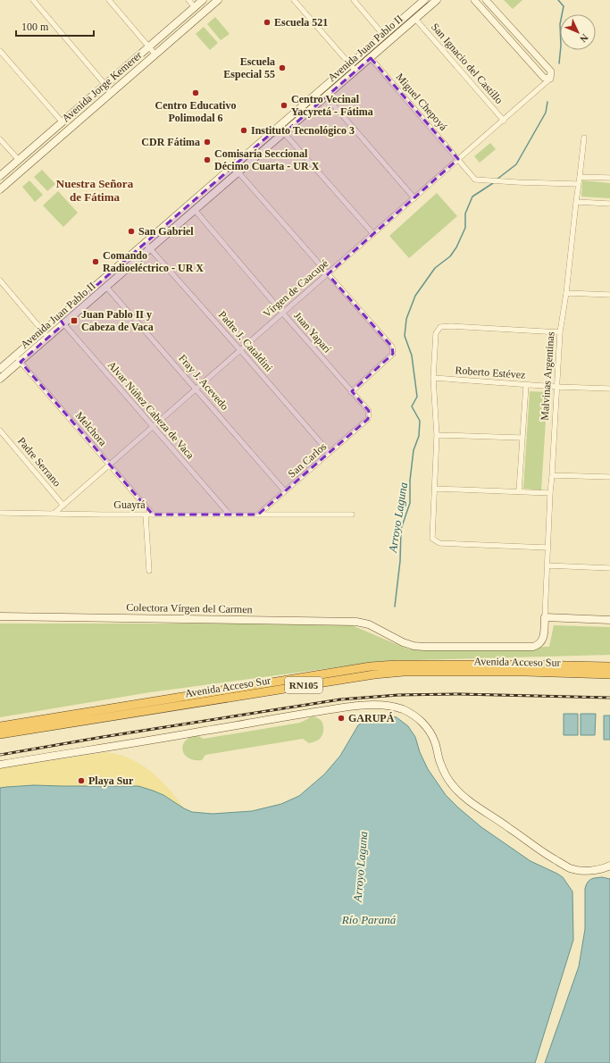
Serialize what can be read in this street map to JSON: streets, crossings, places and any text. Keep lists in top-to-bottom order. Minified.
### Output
{"streets":{"highway":["Avenida Acceso Sur","RN105"],"main road":["Avenida Juan Pablo II","Avenida Jorge Kemerer","Colectora Vírgen del Carmen"],"street":["San Ignacio del Castillo","Miguel Chepoyá","Vírgen de Caacupé","Juan Yaparí","Padre J. Cataldini","Roberto Estévez","Malvinas Argentinas","Fray J. Acevedo","Alvar Núñez Cabeza de Vaca","Melchora","San Carlos","Padre Serrano","Guayrá"]},"crossings":[["Avenida Juan Pablo II","San Ignacio del Castillo"],["Avenida Juan Pablo II","Miguel Chepoyá"],["Avenida Juan Pablo II","Juan Yaparí"],["Avenida Juan Pablo II","Padre J. Cataldini"],["Avenida Juan Pablo II","Fray J. Acevedo"],["Avenida Juan Pablo II","Alvar Núñez Cabeza de Vaca"],["Avenida Juan Pablo II","Melchora"],["San Ignacio del Castillo","Vírgen de Caacupé"],["Miguel Chepoyá","Vírgen de Caacupé"],["Miguel Chepoyá","Malvinas Argentinas"],["Vírgen de Caacupé","Juan Yaparí"],["Vírgen de Caacupé","Padre J. Cataldini"],["Vírgen de Caacupé","Fray J. Acevedo"],["Vírgen de Caacupé","Alvar Núñez Cabeza de Vaca"],["Vírgen de Caacupé","Melchora"],["Vírgen de Caacupé","Padre Serrano"],["Vírgen de Caacupé","Guayrá"],["Juan Yaparí","San Carlos"],["Padre J. Cataldini","San Carlos"],["Roberto Estévez","Malvinas Argentinas"],["Malvinas Argentinas","Colectora Vírgen del Carmen"],["Fray J. Acevedo","San Carlos"],["Alvar Núñez Cabeza de Vaca","Guayrá"],["Melchora","Guayrá"],["San Carlos","Guayrá"]],"districts":["Nuestra Señora de Fátima"],"water":["Arroyo Laguna","Río Paraná"],"places":{"other":["Escuela 521","Escuela Especial 55","Centro Educativo Polimodal 6","Centro Vecinal Yacyretá - Fátima","Instituto Tecnológico 3","CDR Fátima","Comisaría Seccional Décimo Cuarta - UR X","San Gabriel","Comando Radioeléctrico - UR X","GARUPÁ","Playa Sur"],"transit":["Juan Pablo II y Cabeza de Vaca"]},"scale_bar":"100 m","north":"bottom right"}
